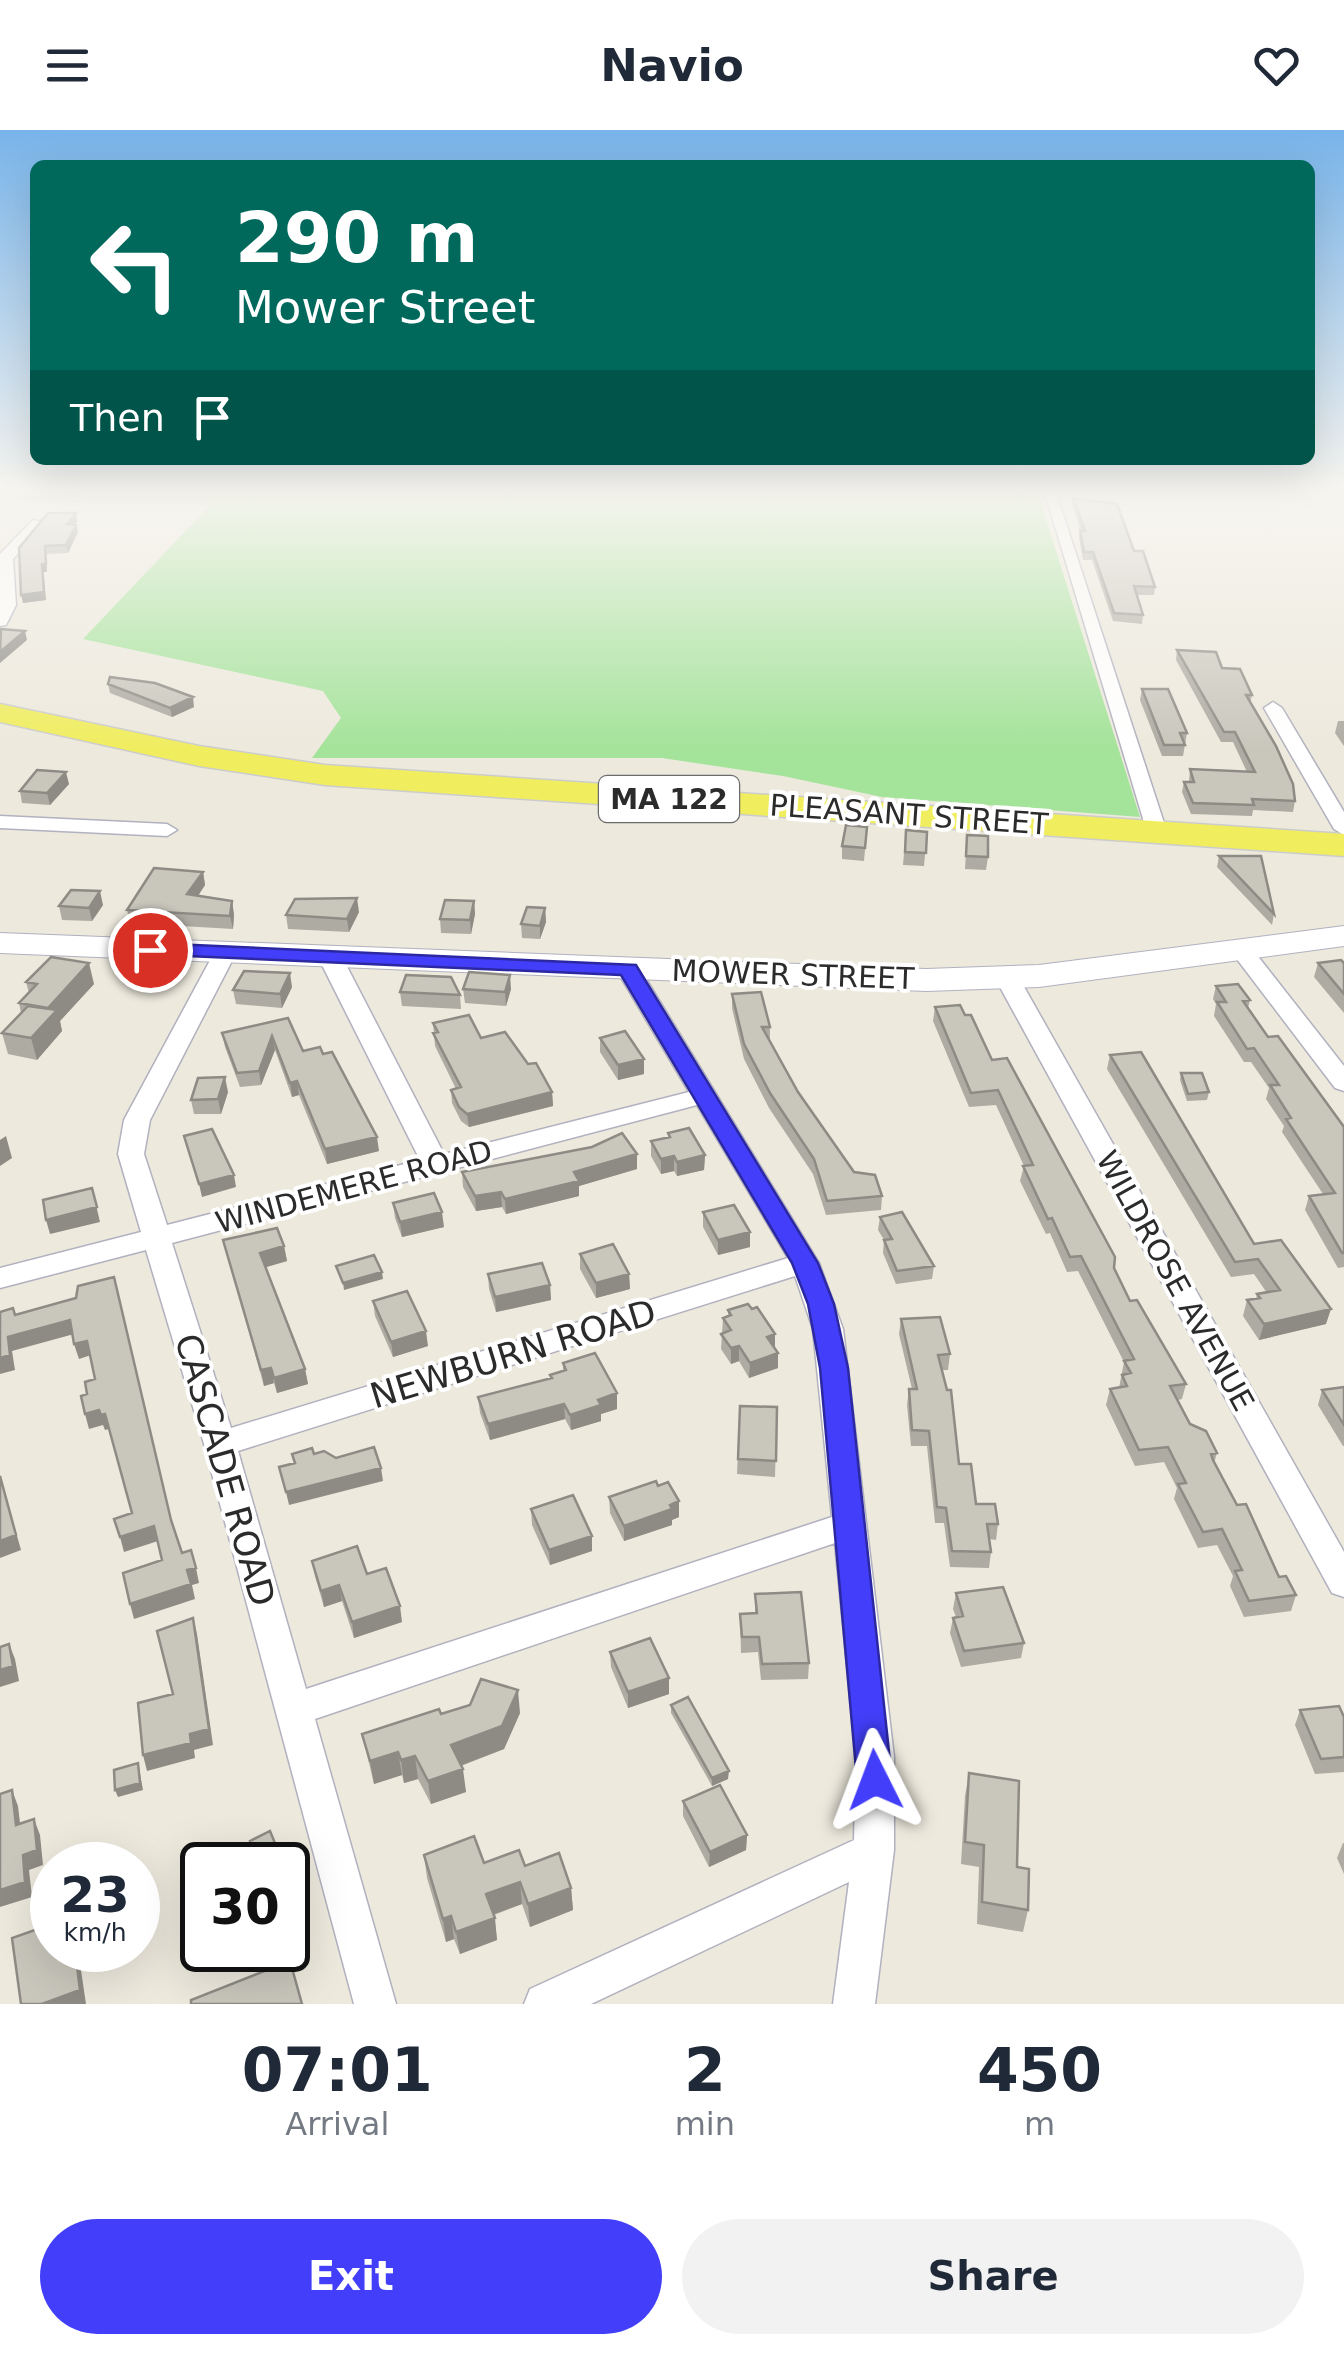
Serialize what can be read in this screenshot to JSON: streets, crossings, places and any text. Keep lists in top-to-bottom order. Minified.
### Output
{"streets":{"main road":["MA 122","PLEASANT STREET"],"street":["MOWER STREET","WINDEMERE ROAD","WILDROSE AVENUE","NEWBURN ROAD","CASCADE ROAD"]},"crossings":[["MOWER STREET","WILDROSE AVENUE"],["MOWER STREET","CASCADE ROAD"],["WINDEMERE ROAD","CASCADE ROAD"],["NEWBURN ROAD","CASCADE ROAD"]],"page":{"header":"Navio","turn":["290 m","Mower Street"],"then":"Then","speed":"23 km/h","limit":"30","eta":["07:01","Arrival","2","min","450","m"],"buttons":["Exit","Share"]}}
